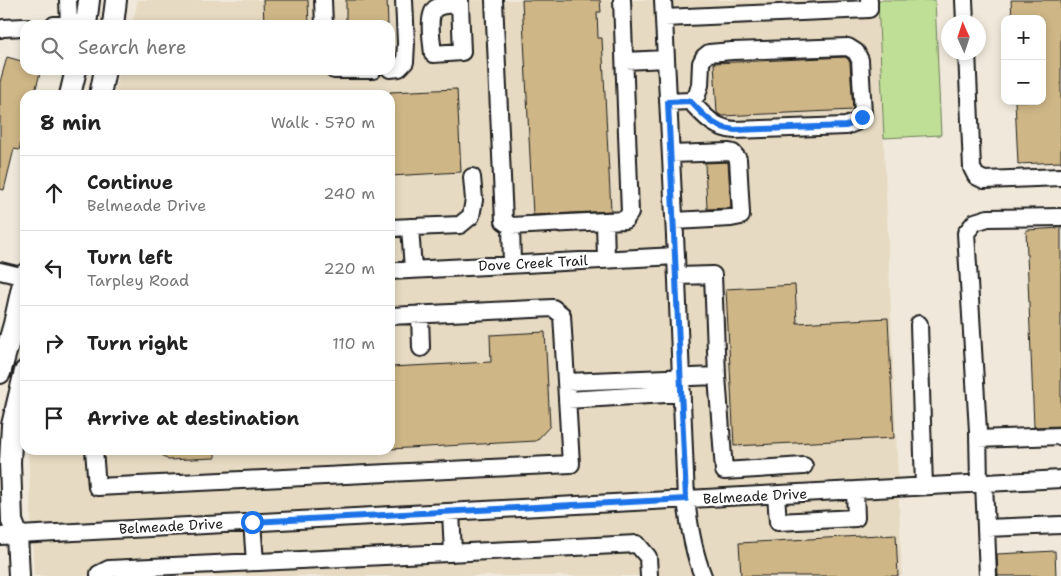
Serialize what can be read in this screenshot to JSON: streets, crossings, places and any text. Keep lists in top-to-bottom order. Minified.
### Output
{"streets":{"street":["Dove Creek Trail","Belmeade Drive"]},"north":"top","page":{"map_buttons":["+","−"],"search":"Search here","heading":["8 min","Walk · 570 m"],"list":[["Continue","Belmeade Drive","240 m"],["Turn left","Tarpley Road","220 m"],["Turn right","110 m"],"Arrive at destination"]}}
